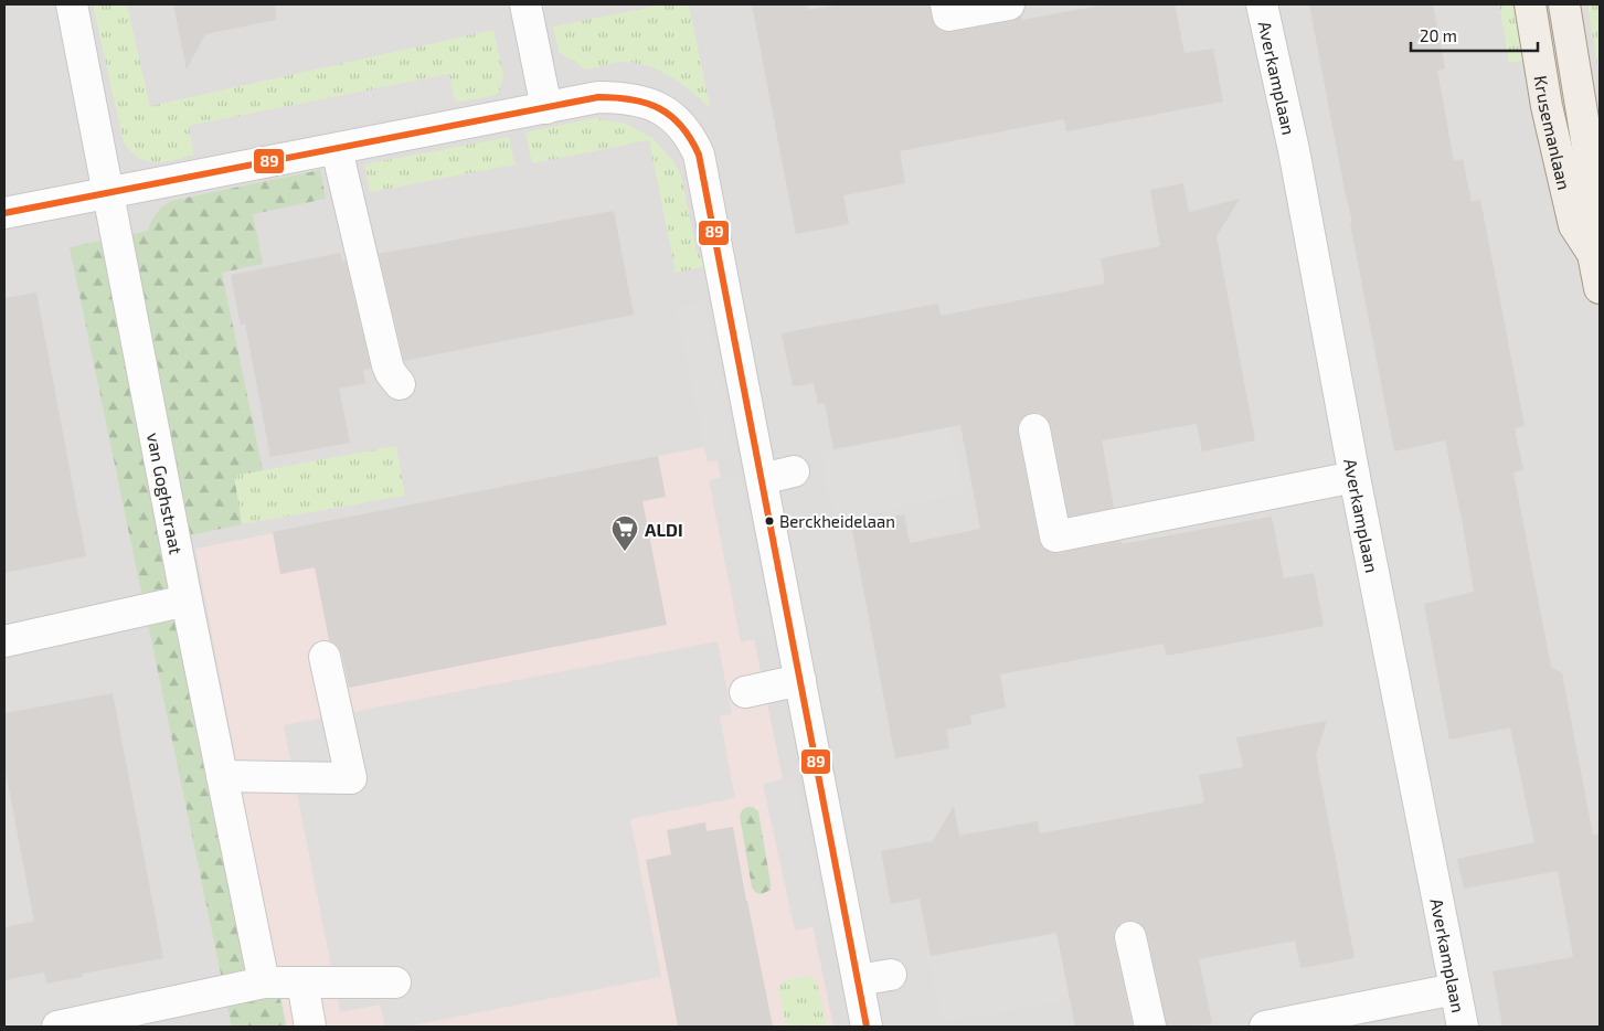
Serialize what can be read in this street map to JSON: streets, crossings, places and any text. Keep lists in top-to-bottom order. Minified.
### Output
{"streets":{"main road":["Krusemanlaan"],"street":["Averkamplaan","van Goghstraat"]},"places":{"other":["Berckheidelaan"],"supermarket":["ALDI"]},"lines":["transit line 89"],"scale_bar":"20 m"}
